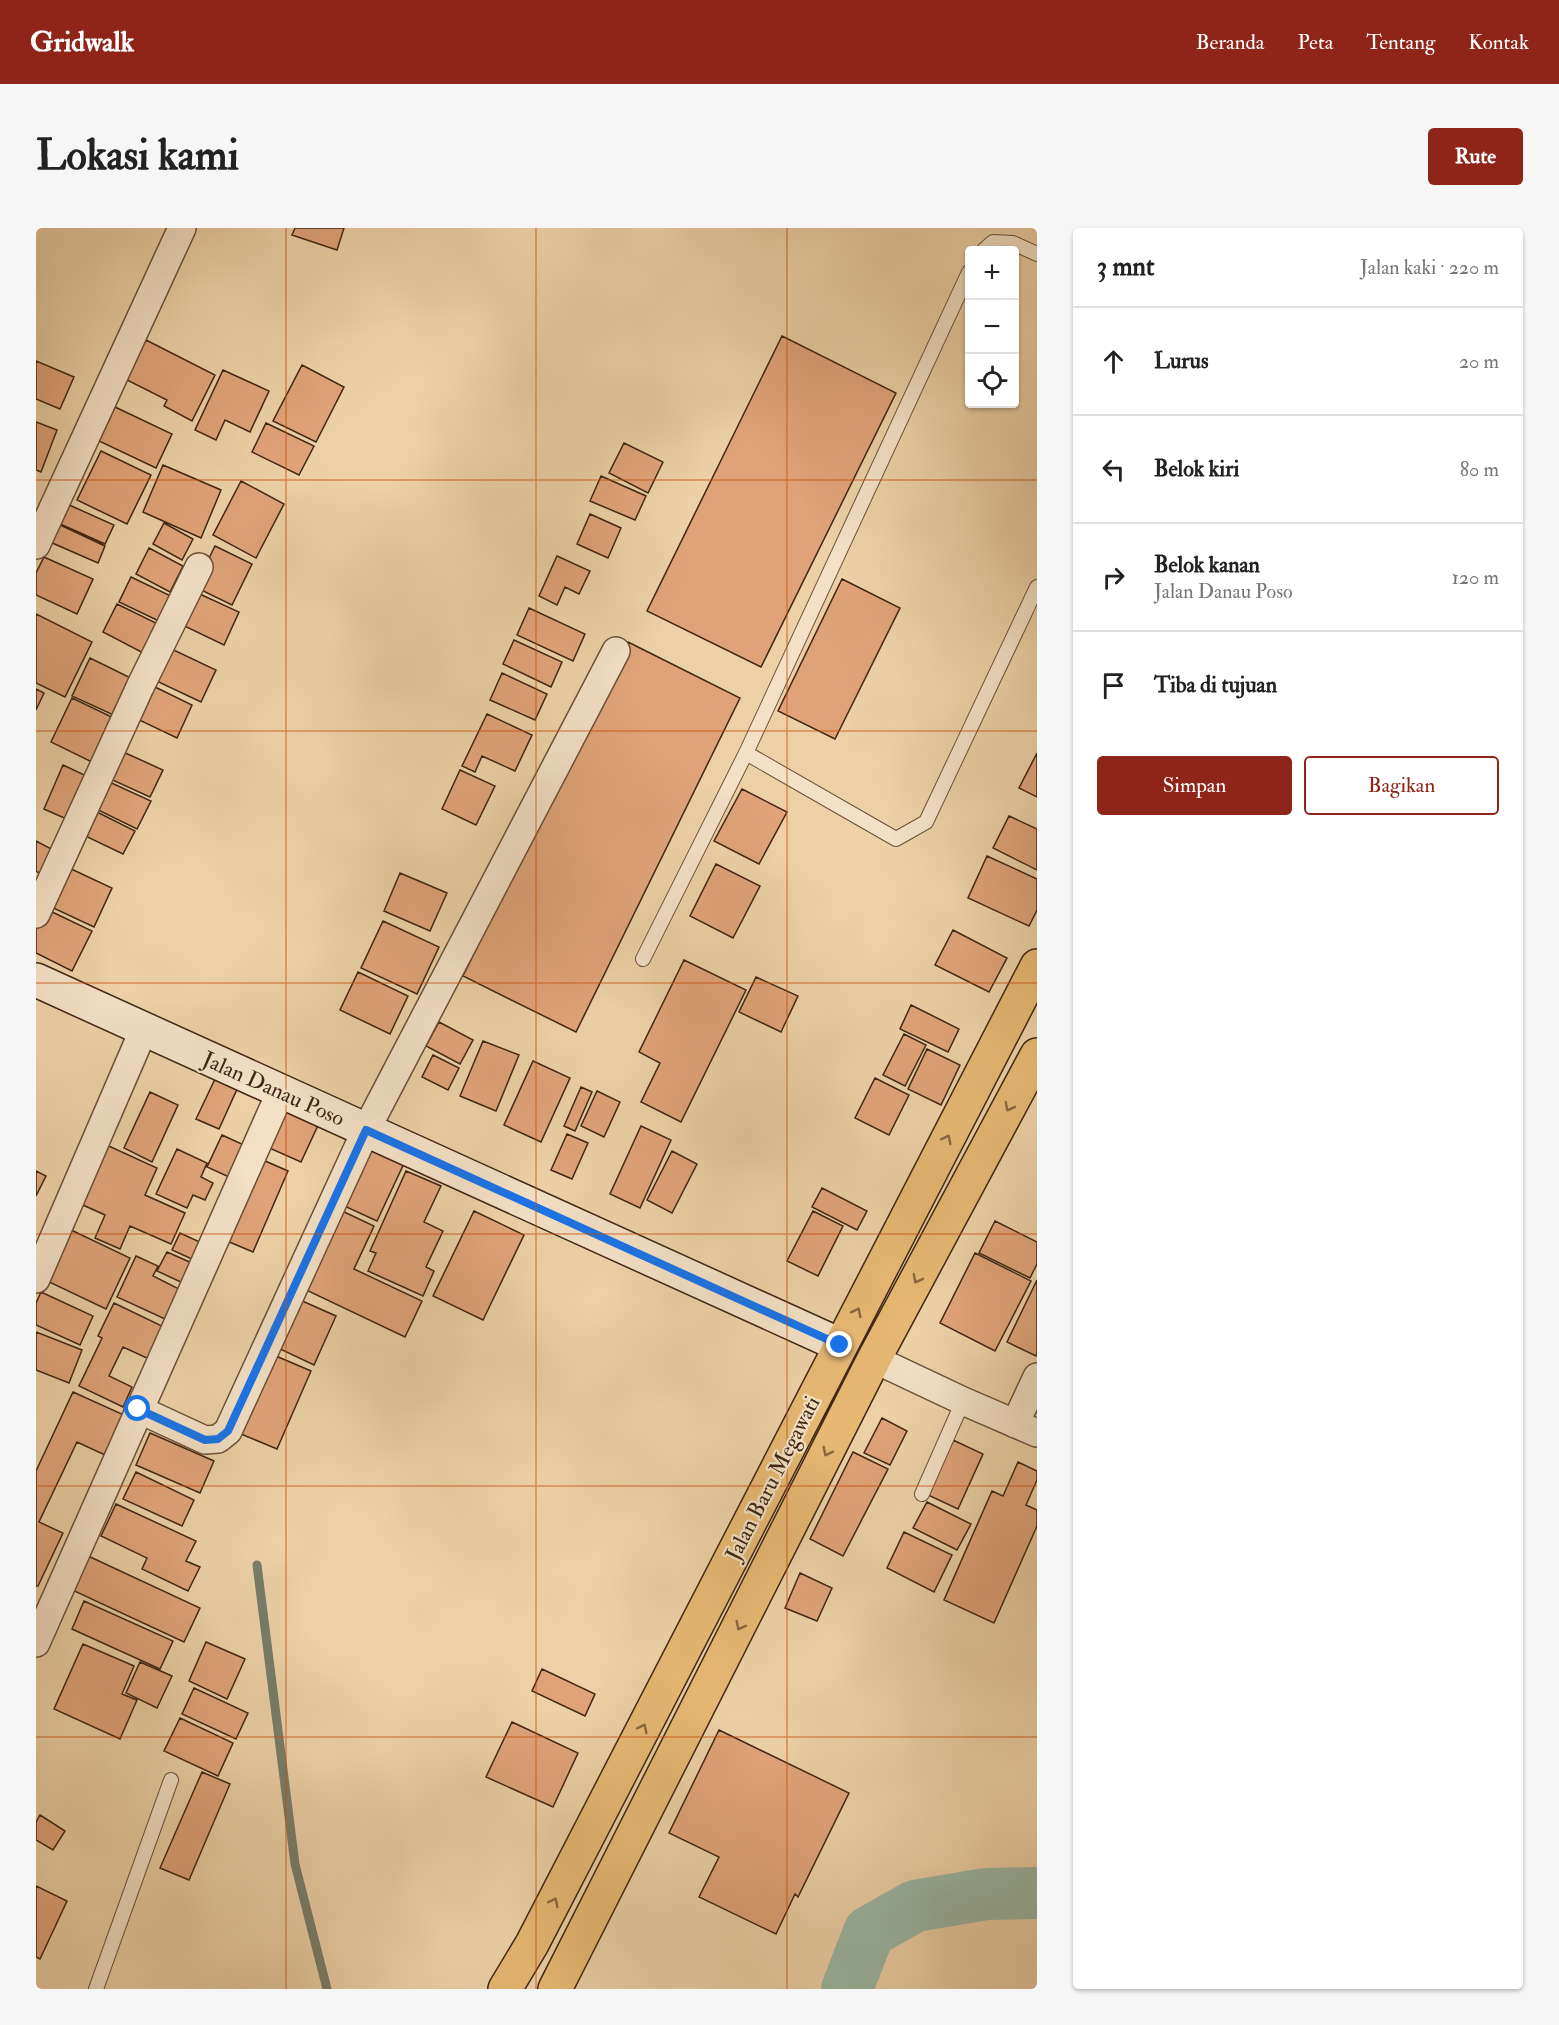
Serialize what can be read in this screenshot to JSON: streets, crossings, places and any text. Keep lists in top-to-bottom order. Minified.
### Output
{"streets":{"highway":["Jalan Baru Megawati"],"street":["Jalan Danau Poso"]},"crossings":[["Jalan Danau Poso","Jalan Baru Megawati"]],"page":{"header":"Gridwalk","nav":["Beranda","Peta","Tentang","Kontak"],"buttons":["Rute",["Simpan","Bagikan"]],"title":"Lokasi kami","heading":["3 mnt","Jalan kaki · 220 m"],"map_buttons":["+","−"],"list":[["Lurus","20 m"],["Belok kiri","80 m"],["Belok kanan","Jalan Danau Poso","120 m"],"Tiba di tujuan"]}}
